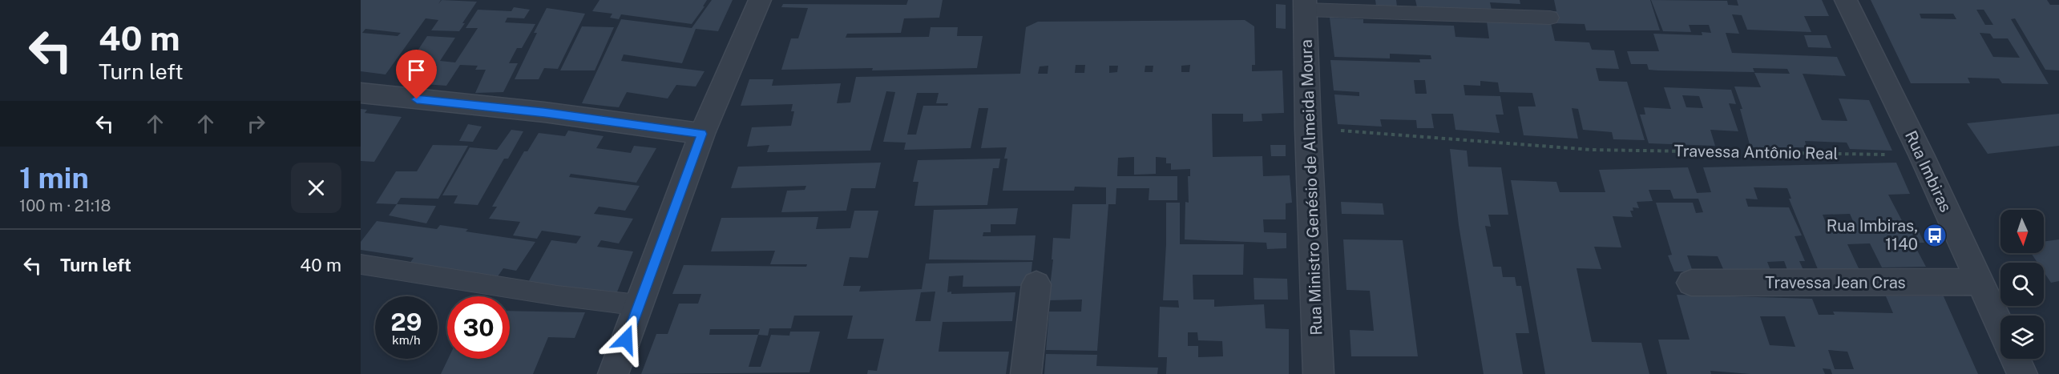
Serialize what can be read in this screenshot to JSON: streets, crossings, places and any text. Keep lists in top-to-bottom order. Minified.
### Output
{"streets":{"street":["Rua Imbiras","Rua Ministro Genésio de Almeida Moura","Travessa Jean Cras"],"path":["Travessa Antônio Real"]},"crossings":[["Travessa Antônio Real","Rua Imbiras"],["Travessa Antônio Real","Rua Ministro Genésio de Almeida Moura"],["Rua Imbiras","Travessa Jean Cras"]],"places":{"bus stop":["Rua Imbiras, 1140"]},"north":"bottom","page":{"turn":["40 m","Turn left"],"heading":["1 min","100 m · 21:18"],"list":[{"name":"Turn left","value":"40 m"}],"speed":"29 km/h","limit":"30"}}
